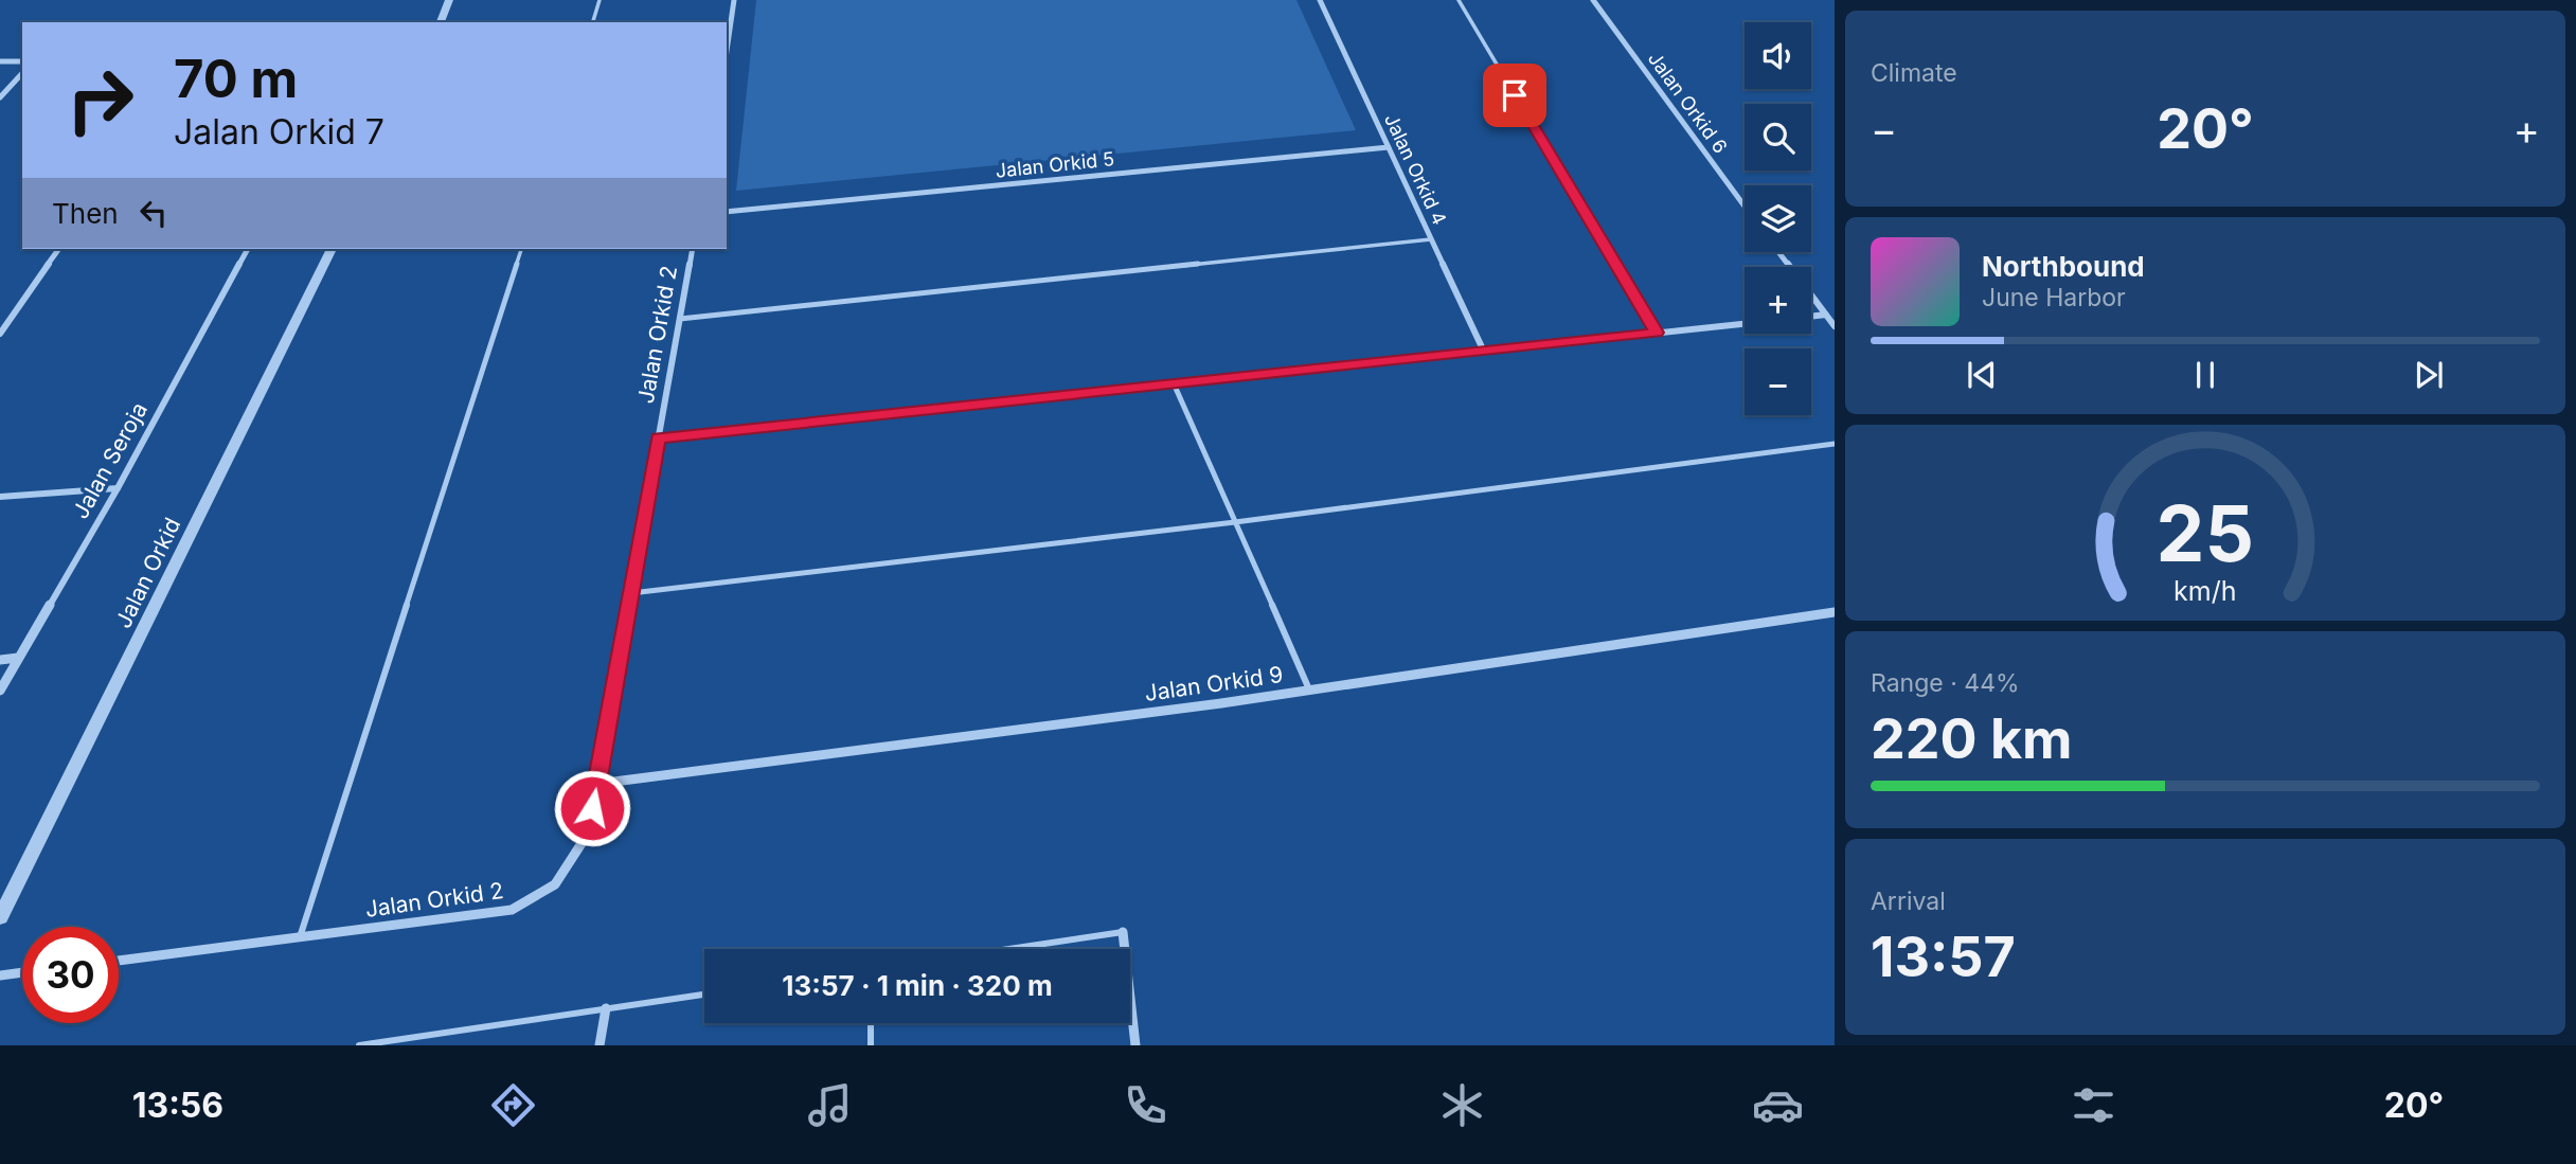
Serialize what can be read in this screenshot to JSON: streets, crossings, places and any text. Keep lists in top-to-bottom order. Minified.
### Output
{"streets":{"street":["Jalan Orkid 6","Jalan Orkid 5","Jalan Orkid 4","Jalan Orkid 2","Jalan Seroja","Jalan Orkid","Jalan Orkid 9"]},"crossings":[["Jalan Orkid 5","Jalan Orkid 4"],["Jalan Orkid 2","Jalan Orkid 9"]],"page":{"tile":["Climate",["Range · 44%","220 km"],["Arrival","13:57"]],"map_buttons":["+","−"],"turn":["70 m","Jalan Orkid 7"],"heat":["−","20°","+"],"then":"Then","song":["Northbound","June Harbor"],"limit":"30","trip":"13:57 · 1 min · 320 m","tabs":["13:56","20°"],"gauge":["25","km/h"]}}
